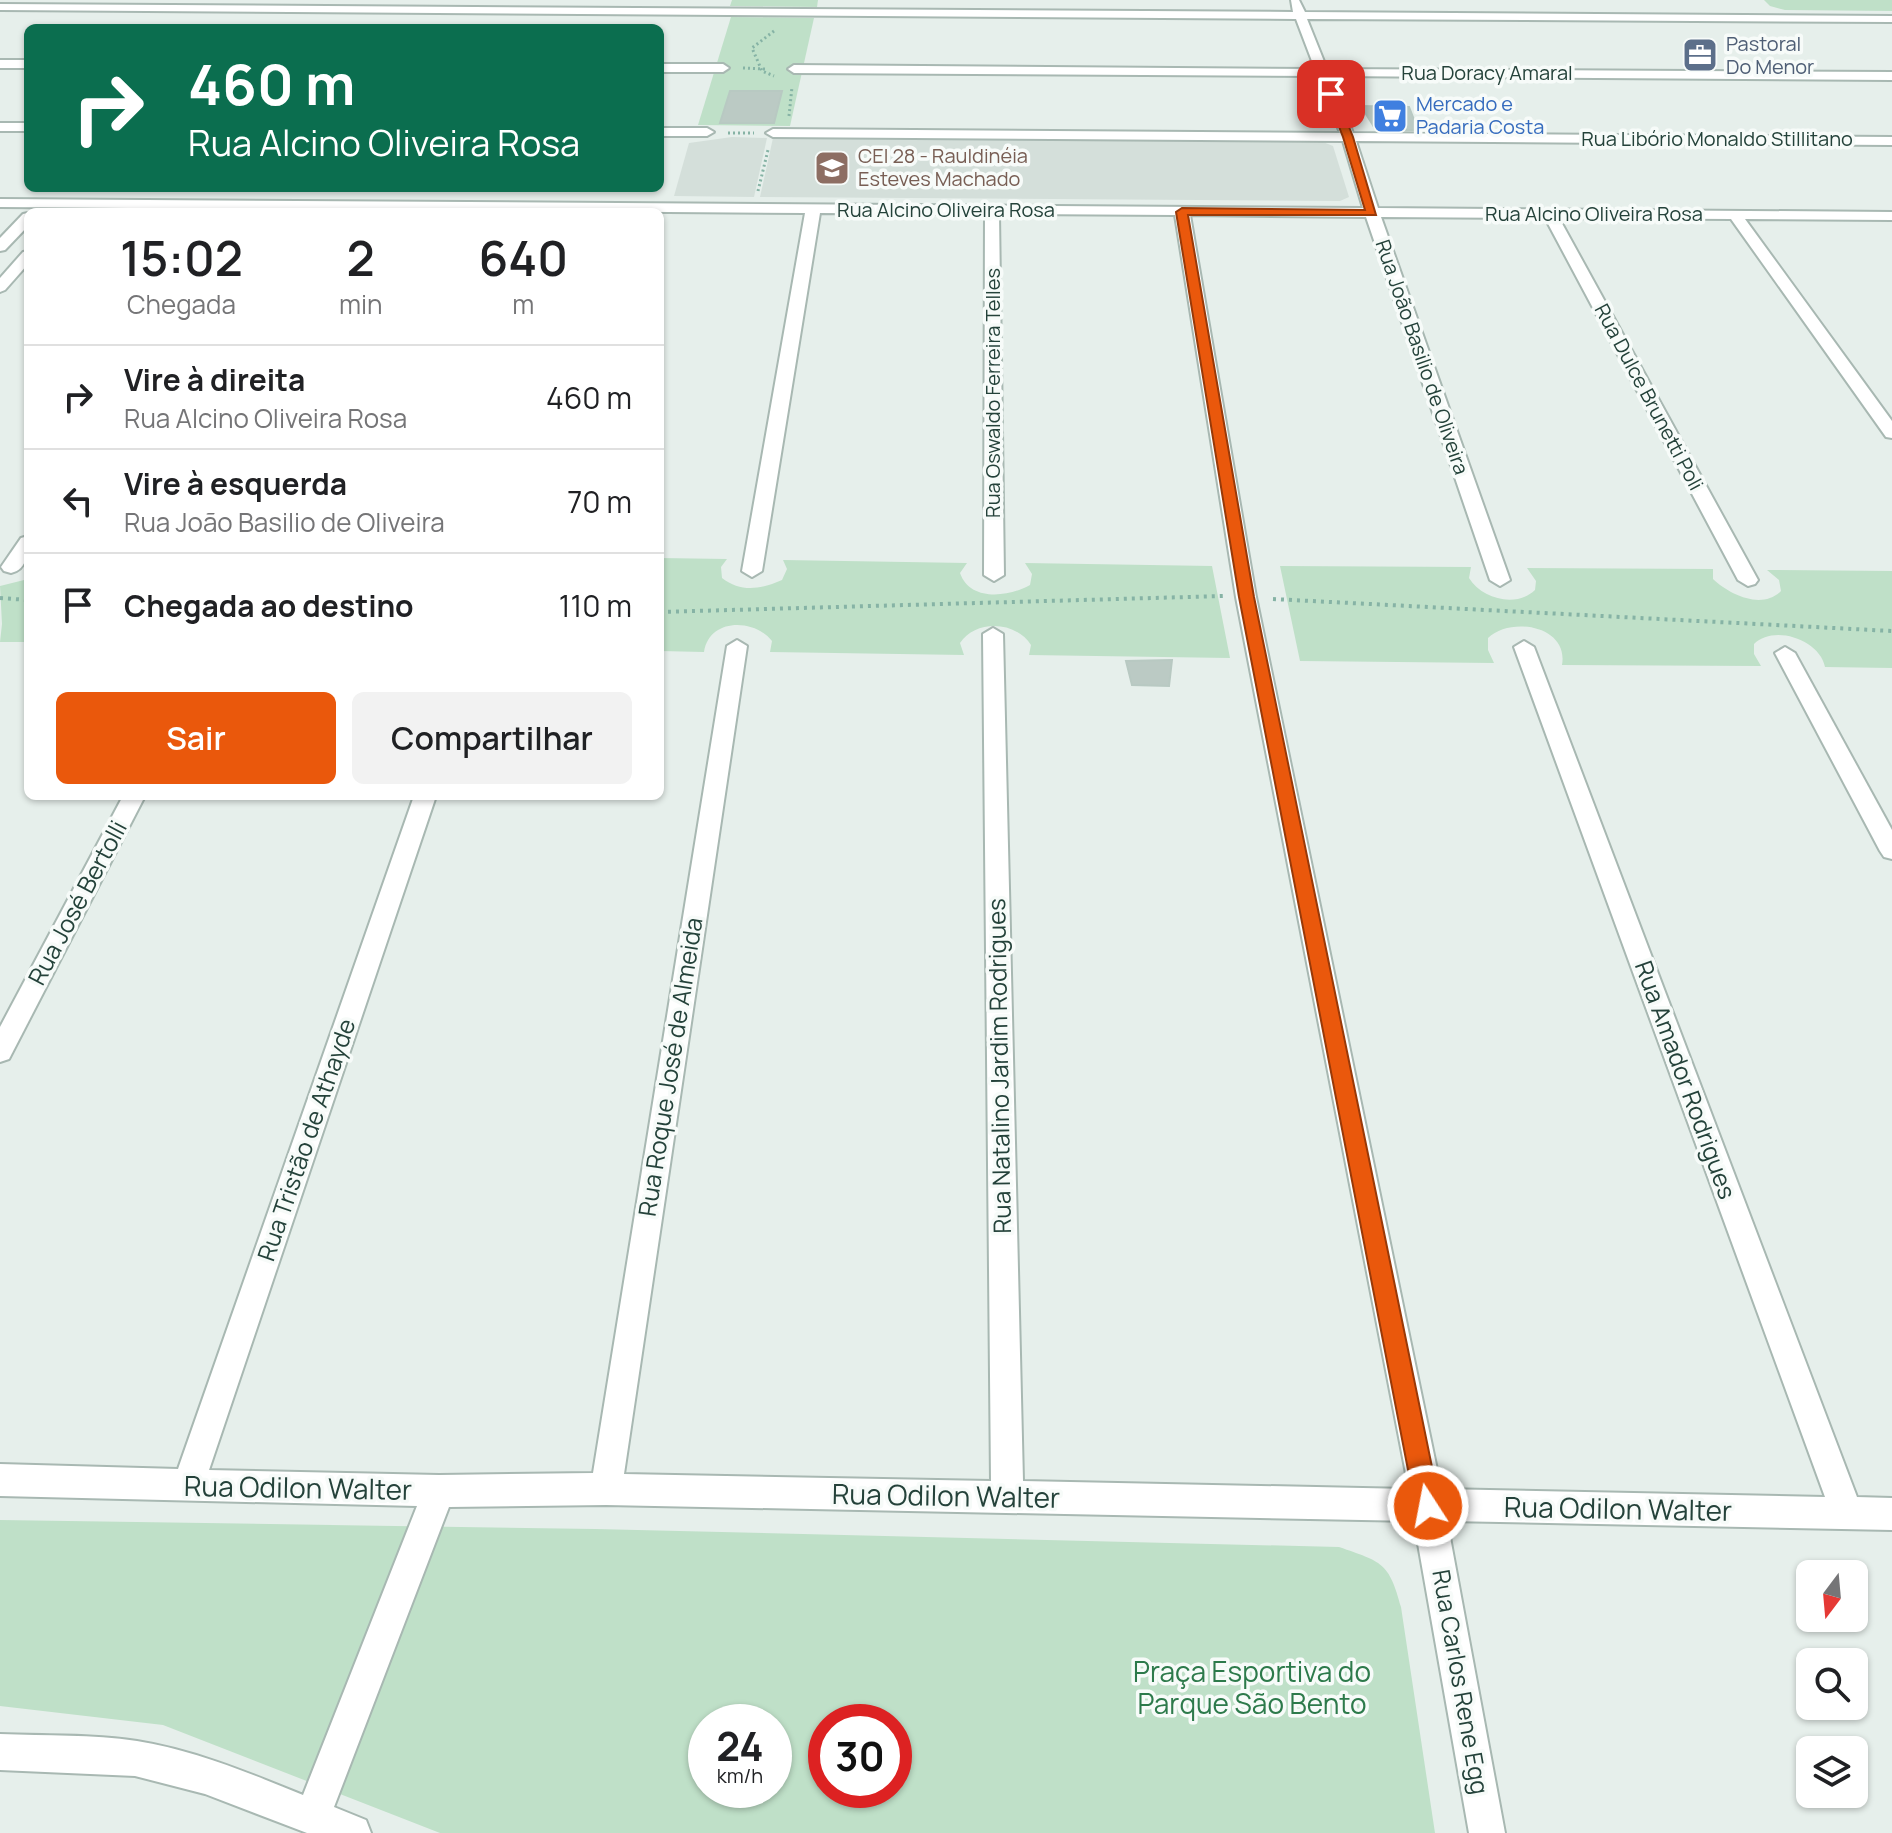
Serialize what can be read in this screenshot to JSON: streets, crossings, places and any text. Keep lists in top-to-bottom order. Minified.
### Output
{"streets":{"street":["Rua Doracy Amaral","Rua Libório Monaldo Stillitano","Rua Alcino Oliveira Rosa","Rua João Basilio de Oliveira","Rua Oswaldo Ferreira Telles","Rua Dulce Brunetti Poli","Rua José Bertolli","Rua Natalino Jardim Rodrigues","Rua Roque José de Almeida","Rua Amador Rodrigues","Rua Tristão de Athayde","Rua Odilon Walter","Rua Carlos Rene Egg"]},"crossings":[["Rua Doracy Amaral","Rua João Basilio de Oliveira"],["Rua Libório Monaldo Stillitano","Rua João Basilio de Oliveira"],["Rua Alcino Oliveira Rosa","Rua João Basilio de Oliveira"],["Rua Alcino Oliveira Rosa","Rua Oswaldo Ferreira Telles"],["Rua Alcino Oliveira Rosa","Rua Dulce Brunetti Poli"],["Rua Alcino Oliveira Rosa","Rua Carlos Rene Egg"],["Rua Natalino Jardim Rodrigues","Rua Odilon Walter"],["Rua Roque José de Almeida","Rua Odilon Walter"],["Rua Amador Rodrigues","Rua Odilon Walter"],["Rua Tristão de Athayde","Rua Odilon Walter"],["Rua Odilon Walter","Rua Carlos Rene Egg"]],"parks":["Praça Esportiva do Parque São Bento"],"places":{"office":["Pastoral Do Menor"],"supermarket":["Mercado e Padaria Costa"],"school or university":["CEI 28 - Rauldinéia Esteves Machado"]},"north":"bottom","page":{"turn":["460 m","Rua Alcino Oliveira Rosa"],"eta":["15:02","Chegada","2","min","640","m"],"list":[{"name":"Vire à direita","note":"Rua Alcino Oliveira Rosa","value":"460 m"},{"name":"Vire à esquerda","note":"Rua João Basilio de Oliveira","value":"70 m"},{"name":"Chegada ao destino","value":"110 m"}],"buttons":["Sair","Compartilhar"],"speed":"24 km/h","limit":"30"}}
